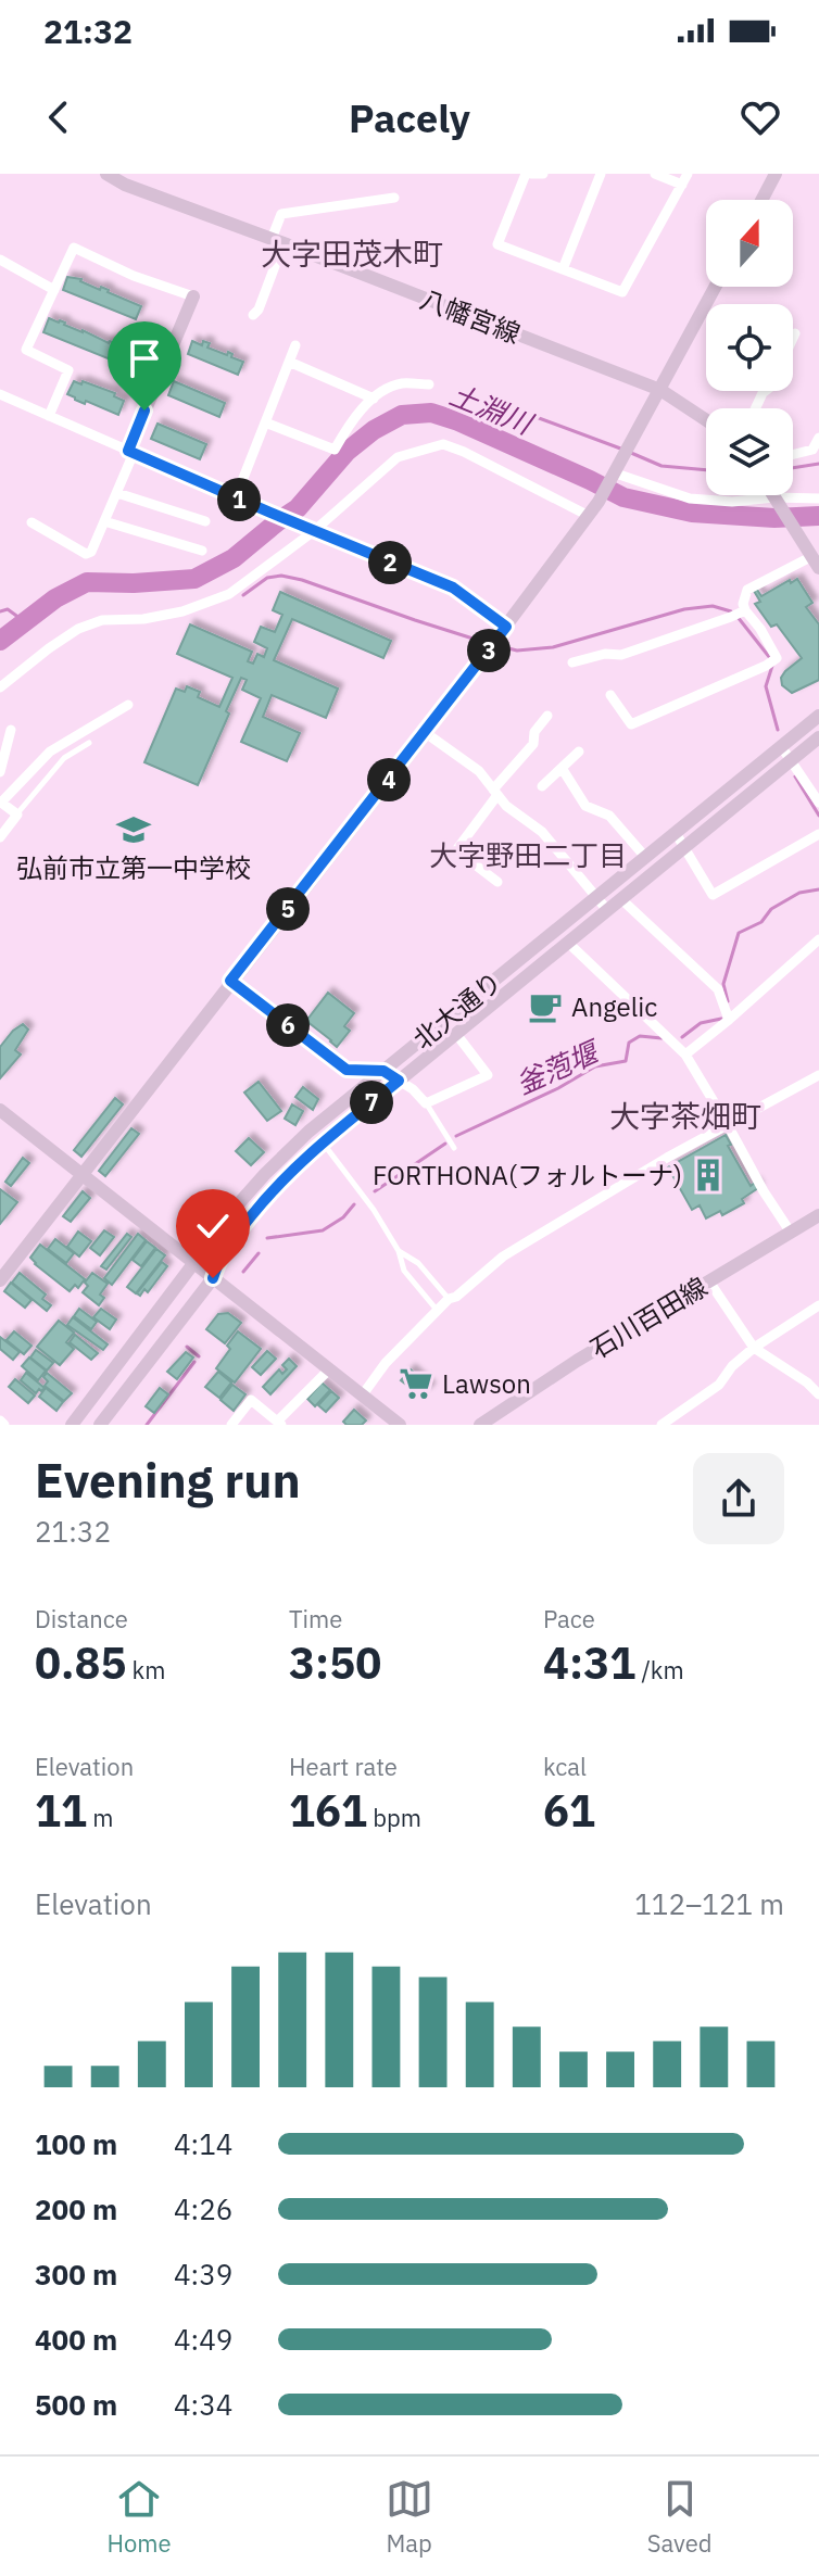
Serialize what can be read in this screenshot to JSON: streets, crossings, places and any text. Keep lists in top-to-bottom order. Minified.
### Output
{"streets":{"street":["八幡宮線","北大通り","石川百田線"]},"districts":["大字田茂木町","大字野田二丁目","大字茶畑町"],"water":["土淵川","釜萢堰"],"places":{"school or university":["弘前市立第一中学校"],"cafe":["Angelic"],"building":["FORTHONA(フォルトーナ)"],"supermarket":["Lawson"]},"north":"top","page":{"status":"21:32","header":"Pacely","pins":["1","2","3","4","5","6","7"],"heading":["Evening run","21:32"],"stats":[["Distance","0.85 km"],["Time","3:50"],["Pace","4:31 /km"],["Elevation","11 m"],["Heart rate","161 bpm"],["kcal","61"]],"chart":["Elevation","112–121 m"],"list":[{"name":"100 m","note":"4:14"},{"name":"200 m","note":"4:26"},{"name":"300 m","note":"4:39"},{"name":"400 m","note":"4:49"},{"name":"500 m","note":"4:34"}],"tabs":["Home","Map","Saved"]}}
